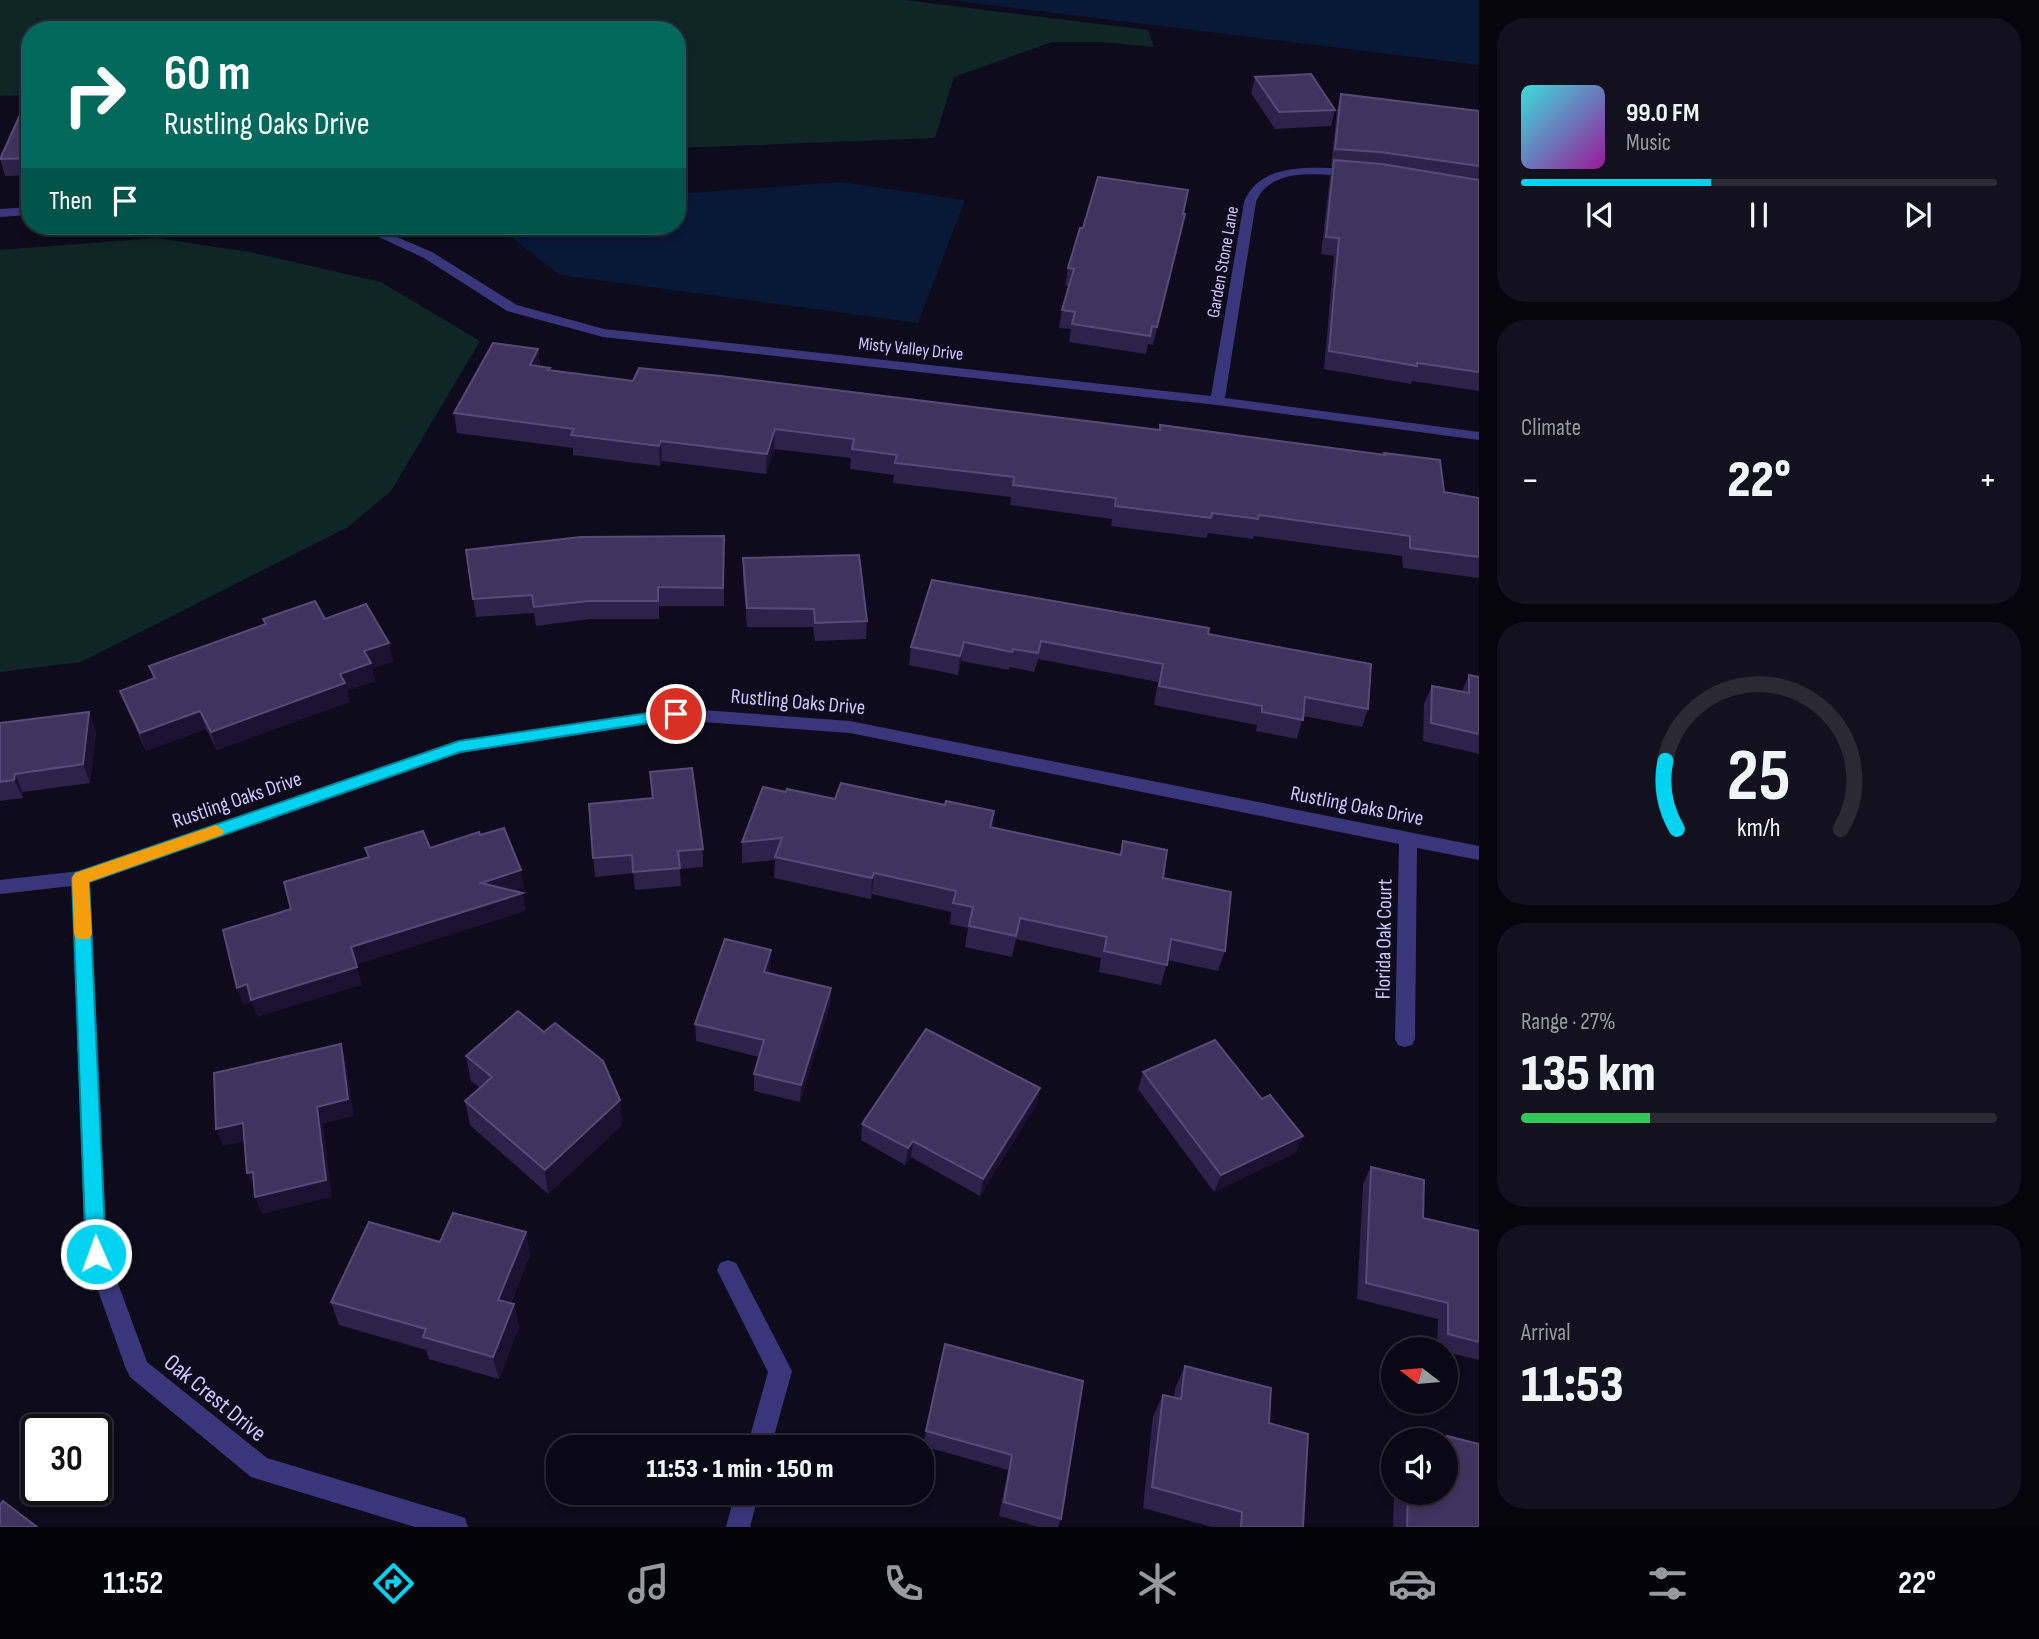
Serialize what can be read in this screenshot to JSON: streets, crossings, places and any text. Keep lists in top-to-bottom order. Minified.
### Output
{"streets":{"street":["Garden Stone Lane","Misty Valley Drive","Rustling Oaks Drive","Florida Oak Court","Oak Crest Drive"]},"crossings":[["Garden Stone Lane","Misty Valley Drive"],["Rustling Oaks Drive","Florida Oak Court"],["Rustling Oaks Drive","Oak Crest Drive"]],"north":"left","page":{"turn":["60 m","Rustling Oaks Drive"],"song":["99.0 FM","Music"],"then":"Then","tile":["Climate",["Range · 27%","135 km"],["Arrival","11:53"]],"heat":["−","22°","+"],"limit":"30","trip":"11:53 · 1 min · 150 m","tabs":["11:52","22°"],"gauge":["25","km/h"]}}
